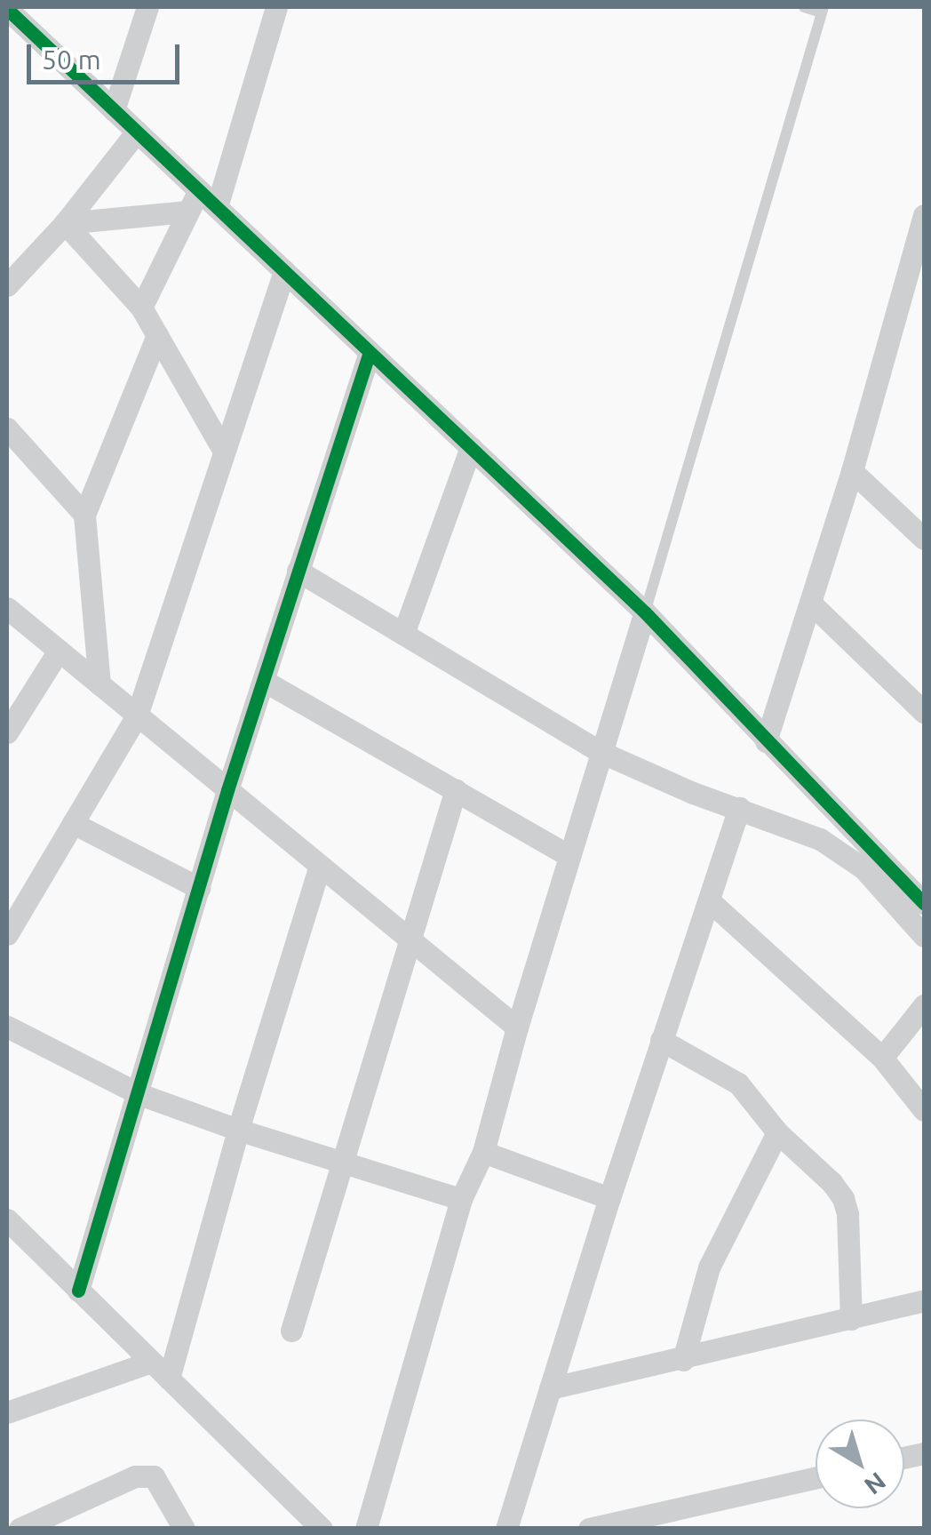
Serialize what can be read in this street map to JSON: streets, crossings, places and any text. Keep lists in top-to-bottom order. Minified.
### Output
{"scale_bar":"50 m","north":"bottom right"}
